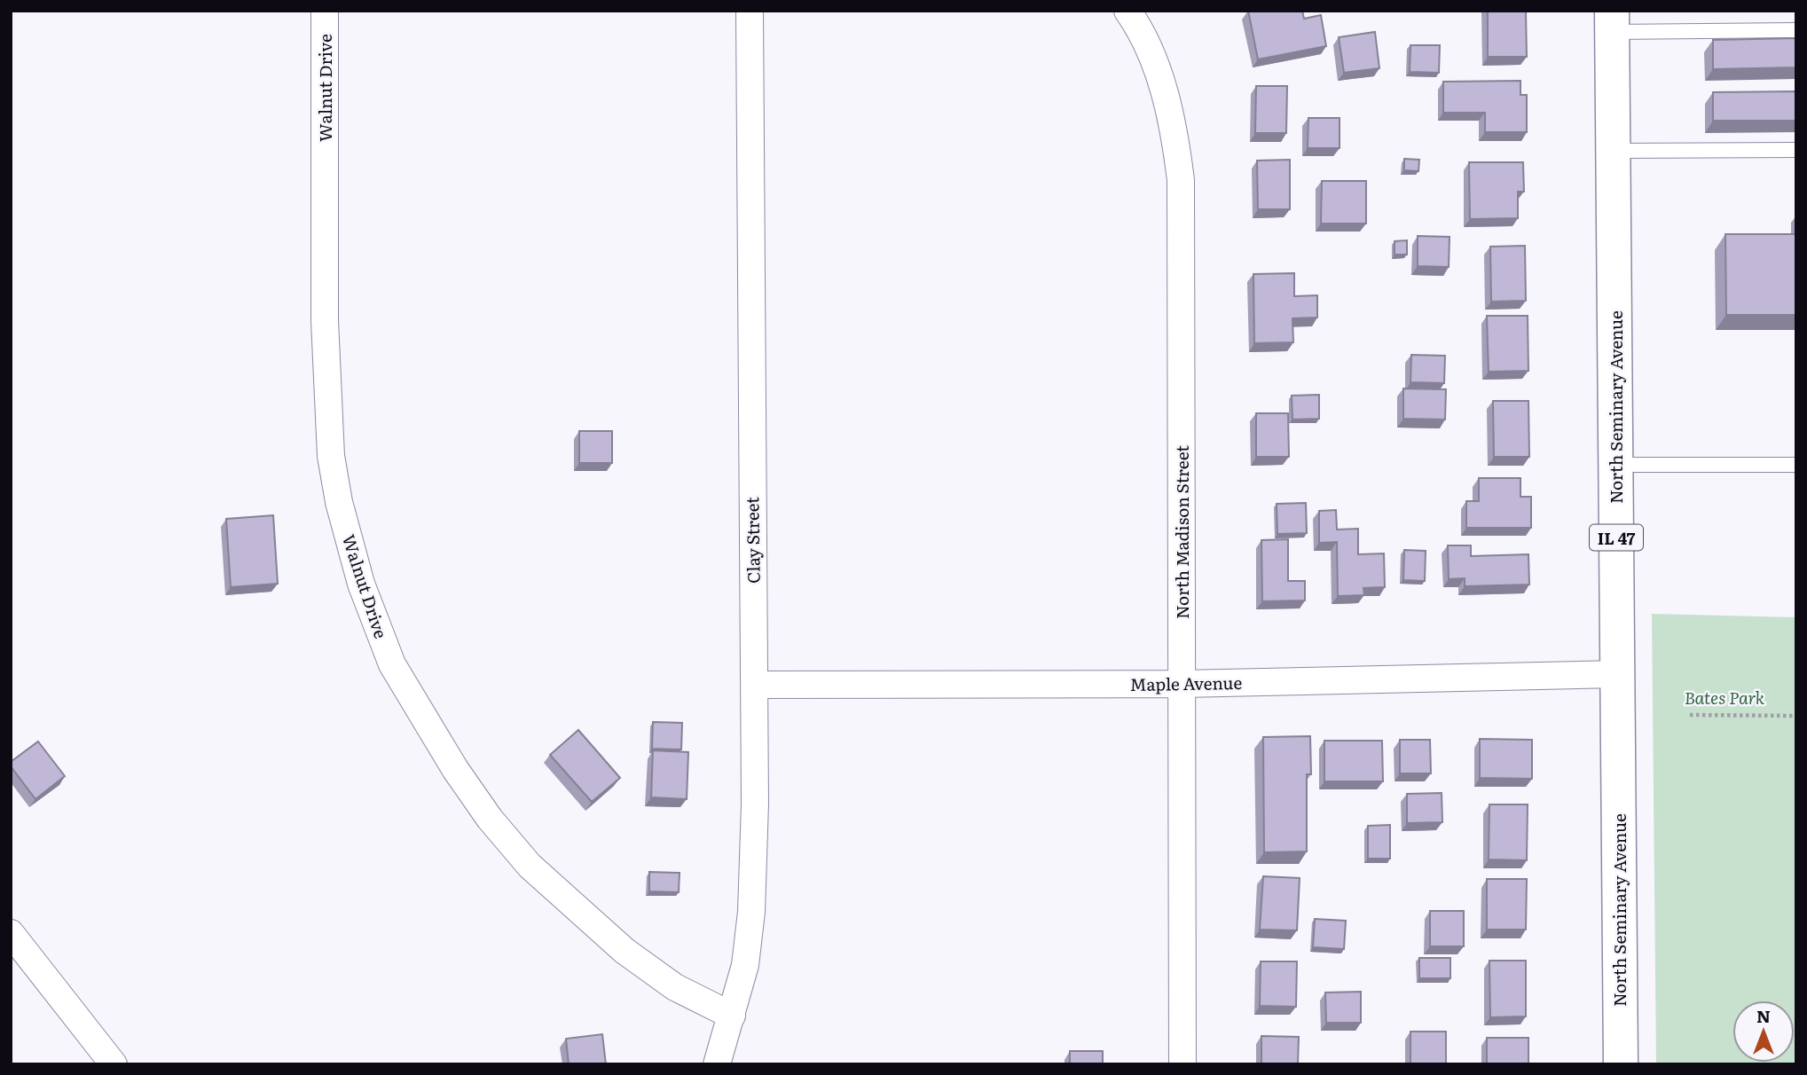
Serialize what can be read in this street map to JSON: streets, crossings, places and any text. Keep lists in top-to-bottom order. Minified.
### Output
{"streets":{"main road":["North Seminary Avenue","IL 47"],"street":["Walnut Drive","North Madison Street","Clay Street","Maple Avenue"]},"crossings":[["Walnut Drive","Clay Street"],["North Seminary Avenue","Maple Avenue"],["North Madison Street","Maple Avenue"],["Clay Street","Maple Avenue"]],"parks":["Bates Park"],"north":"top"}
